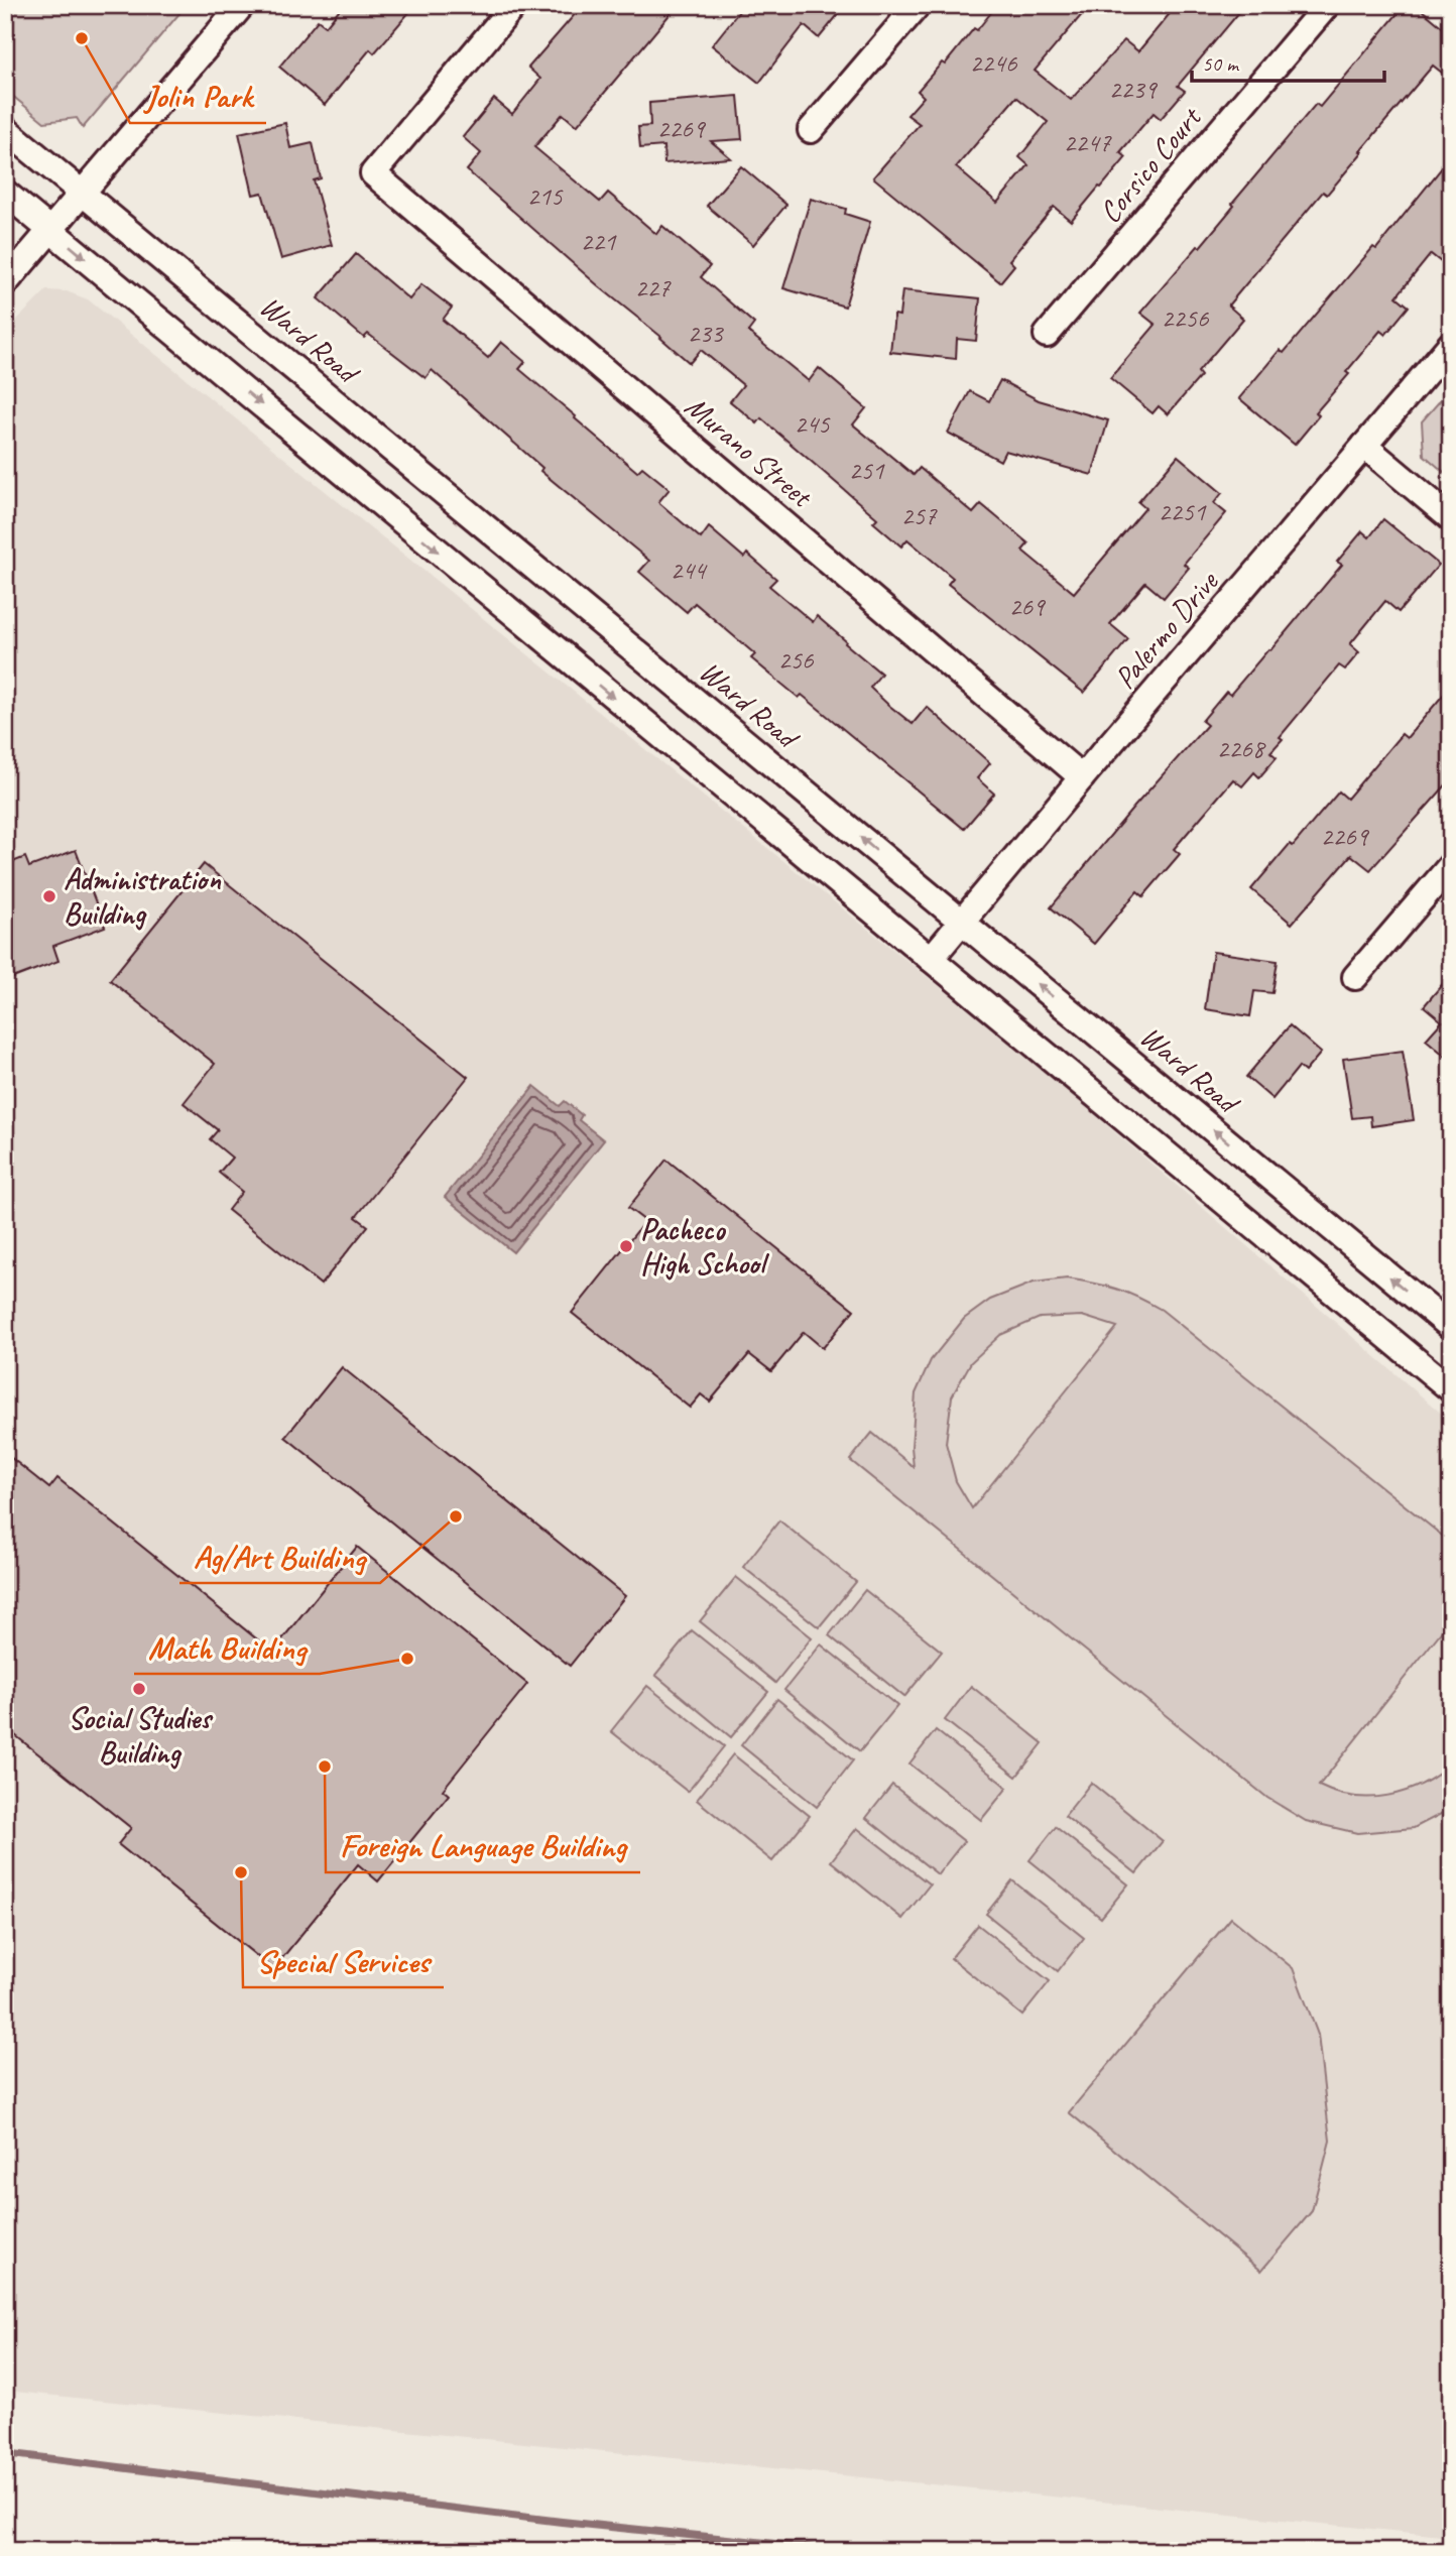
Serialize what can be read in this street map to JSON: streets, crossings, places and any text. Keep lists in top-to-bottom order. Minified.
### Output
{"streets":{"street":["Corsico Court","Ward Road","Murano Street","Palermo Drive"]},"crossings":[["Ward Road","Palermo Drive"],["Murano Street","Palermo Drive"]],"places":["Jolin Park","Administration Building","Pacheco High School","Ag/Art Building","Math Building","Social Studies Building","Foreign Language Building","Special Services"],"house_numbers":["2246","2239","2269","2247","215","221","227","2256","233","245","251","2251","257","244","269","256","2268","2269"],"scale_bar":"50 m"}
